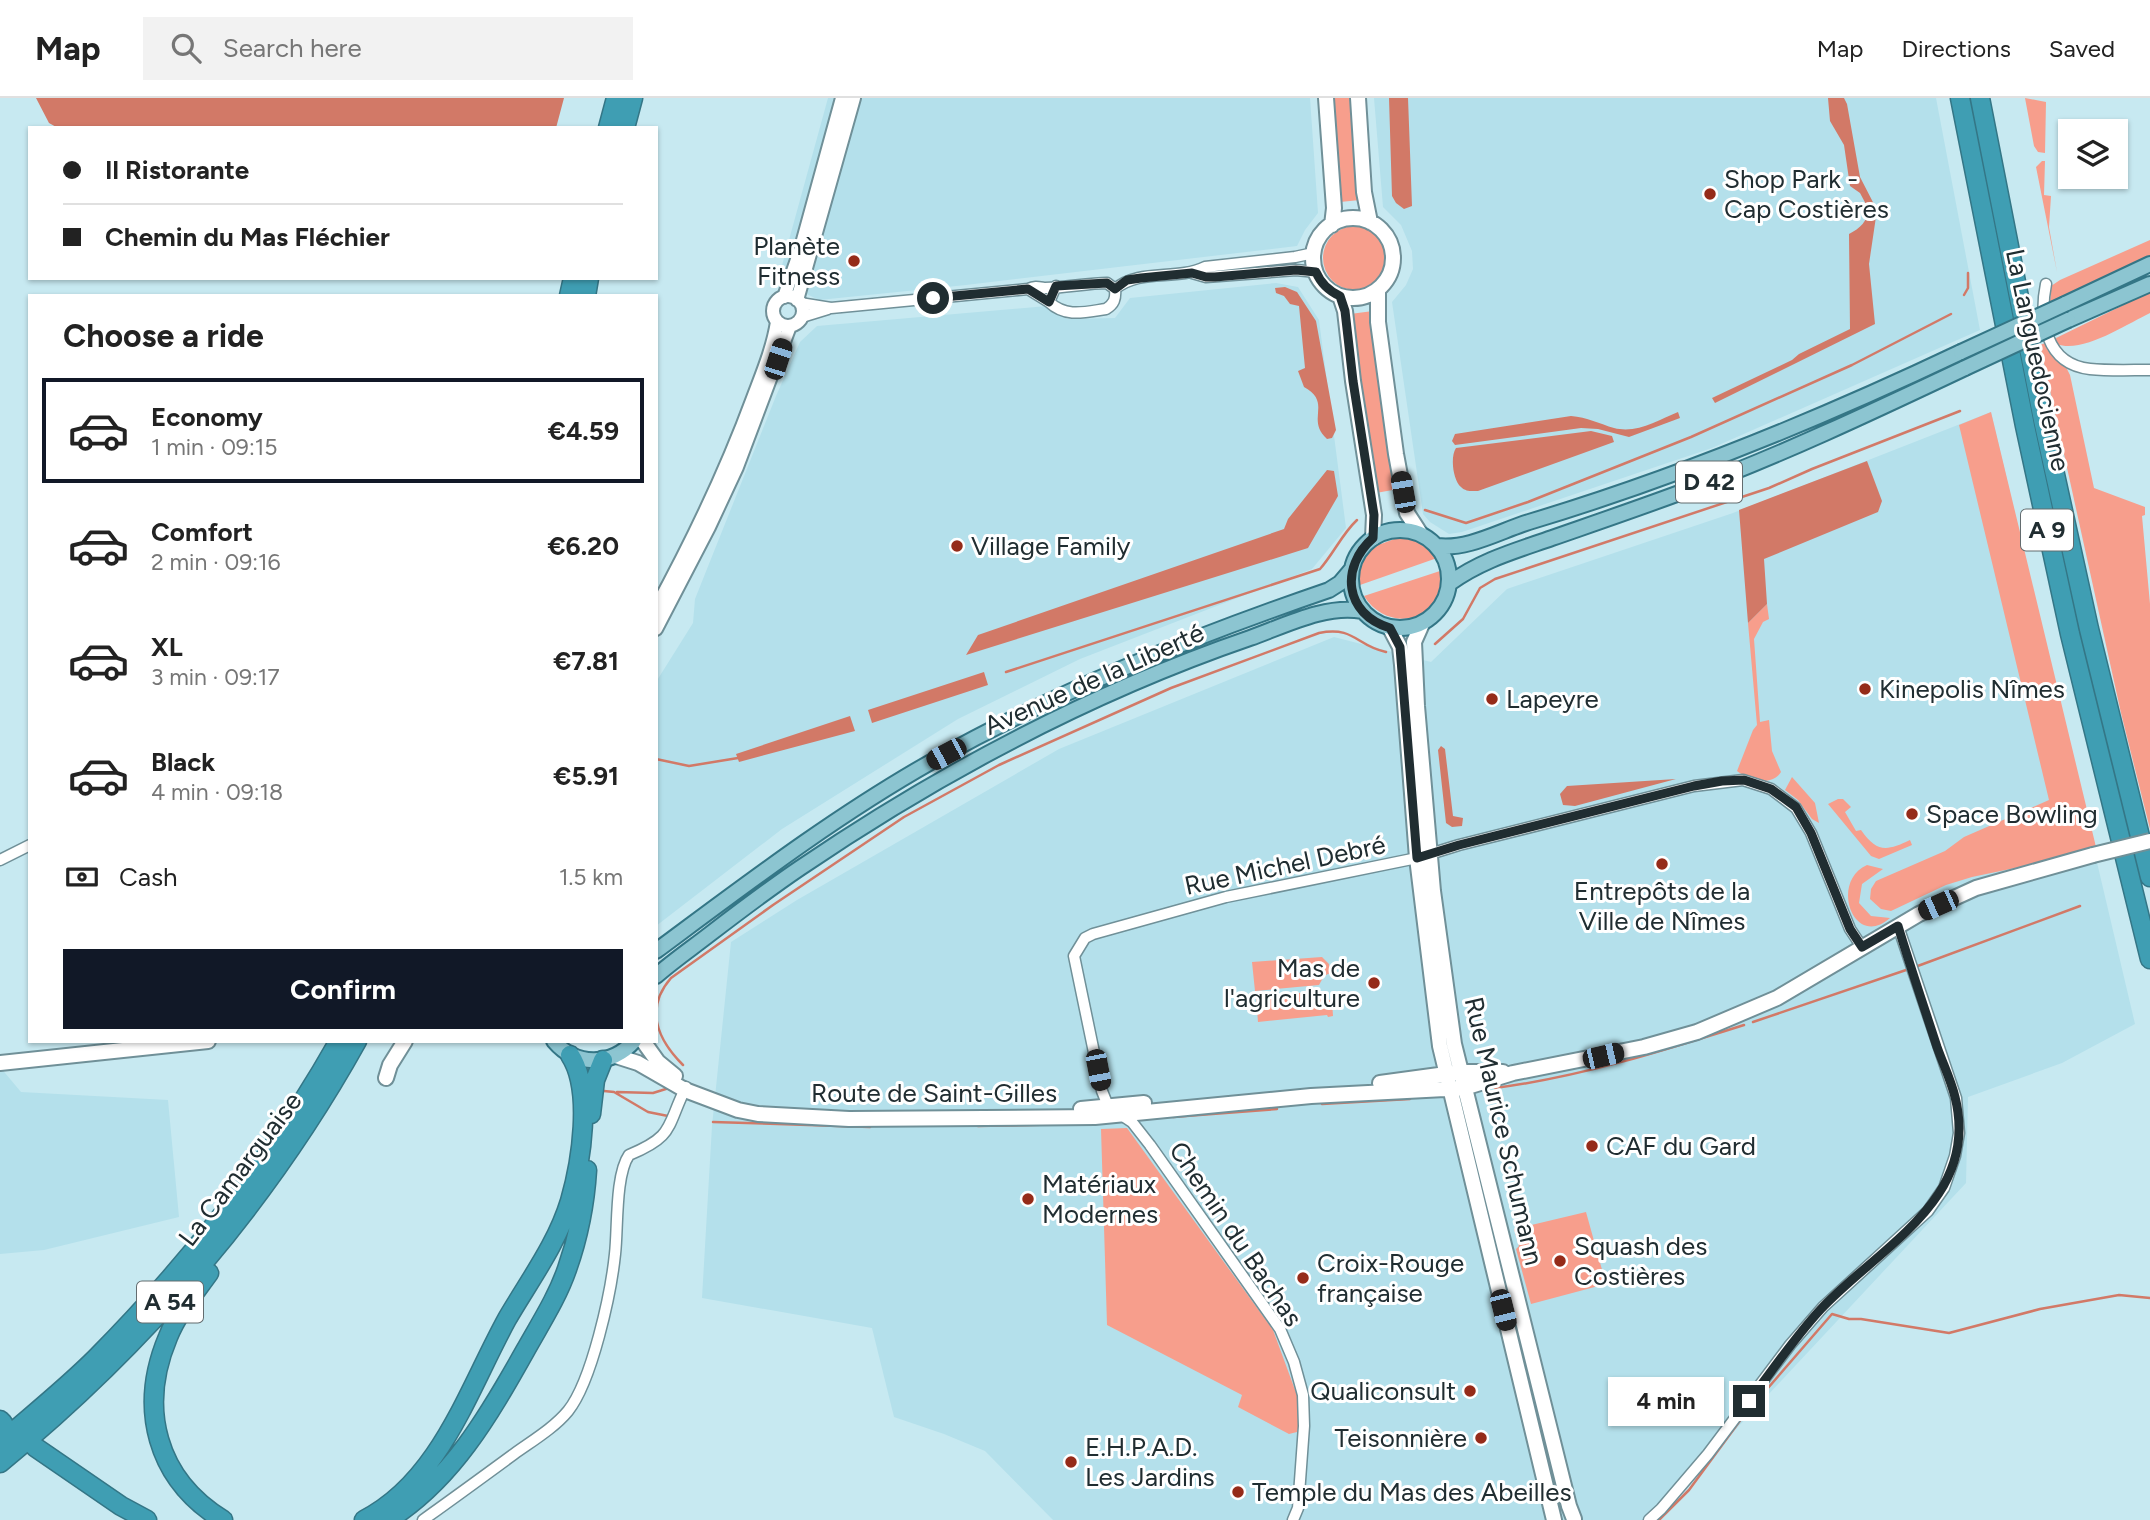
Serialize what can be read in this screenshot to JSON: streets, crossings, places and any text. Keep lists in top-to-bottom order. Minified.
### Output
{"streets":{"highway":["La Languedocienne","A 9","La Camarguaise","A 54"],"main road":["D 42","Avenue de la Liberté","Route de Saint-Gilles","Rue Maurice Schumann"],"street":["Rue Michel Debré","Chemin du Bachas"]},"crossings":[["D 42","Avenue de la Liberté"],["D 42","Rue Maurice Schumann"],["Avenue de la Liberté","Rue Maurice Schumann"],["Rue Michel Debré","Route de Saint-Gilles"],["Rue Michel Debré","Rue Maurice Schumann"],["Rue Michel Debré","Chemin du Bachas"],["Route de Saint-Gilles","Rue Maurice Schumann"],["Route de Saint-Gilles","Chemin du Bachas"]],"places":["Shop Park - Cap Costières","Planète Fitness","Village Family","Kinepolis Nîmes","Lapeyre","Space Bowling","Entrepôts de la Ville de Nîmes","Mas de l'agriculture","CAF du Gard","Matériaux Modernes","Squash des Costières","Croix-Rouge française","Qualiconsult","Teisonnière","E.H.P.A.D. Les Jardins","Temple du Mas des Abeilles"],"page":{"header":"Map","search":"Search here","nav":["Map","Directions","Saved"],"banner":["Il Ristorante","Chemin du Mas Fléchier"],"heading":"Choose a ride","list":[{"name":"Economy","note":"1 min · 09:15","value":"€4.59"},{"name":"Comfort","note":"2 min · 09:16","value":"€6.20"},{"name":"XL","note":"3 min · 09:17","value":"€7.81"},{"name":"Black","note":"4 min · 09:18","value":"€5.91"}],"pay":["Cash","1.5 km"],"buttons":"Confirm","bubble":"4 min"}}
